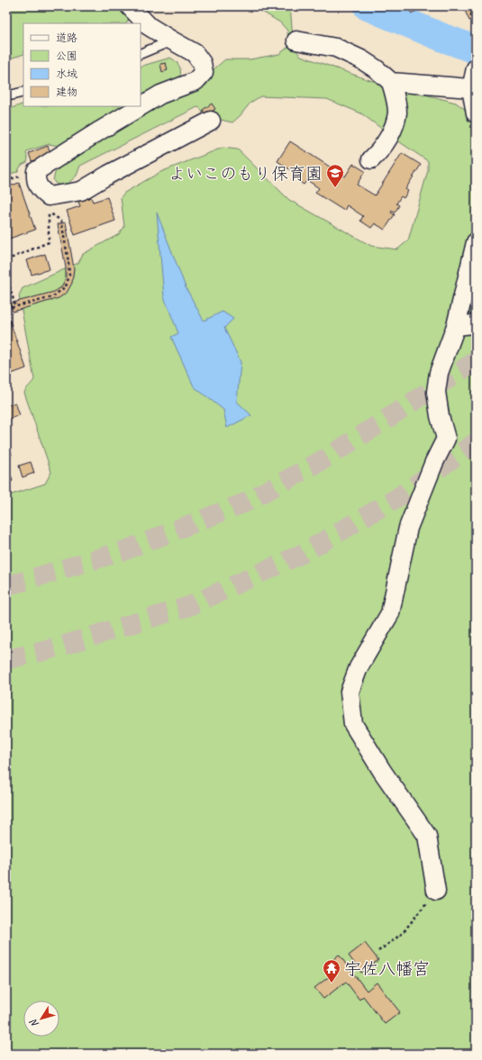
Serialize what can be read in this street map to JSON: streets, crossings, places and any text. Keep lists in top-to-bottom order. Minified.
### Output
{"places":{"school or university":["よいこのもり保育園"],"temple":["宇佐八幡宮"]},"legend":["道路","公園","水域","建物"],"north":"bottom left"}
